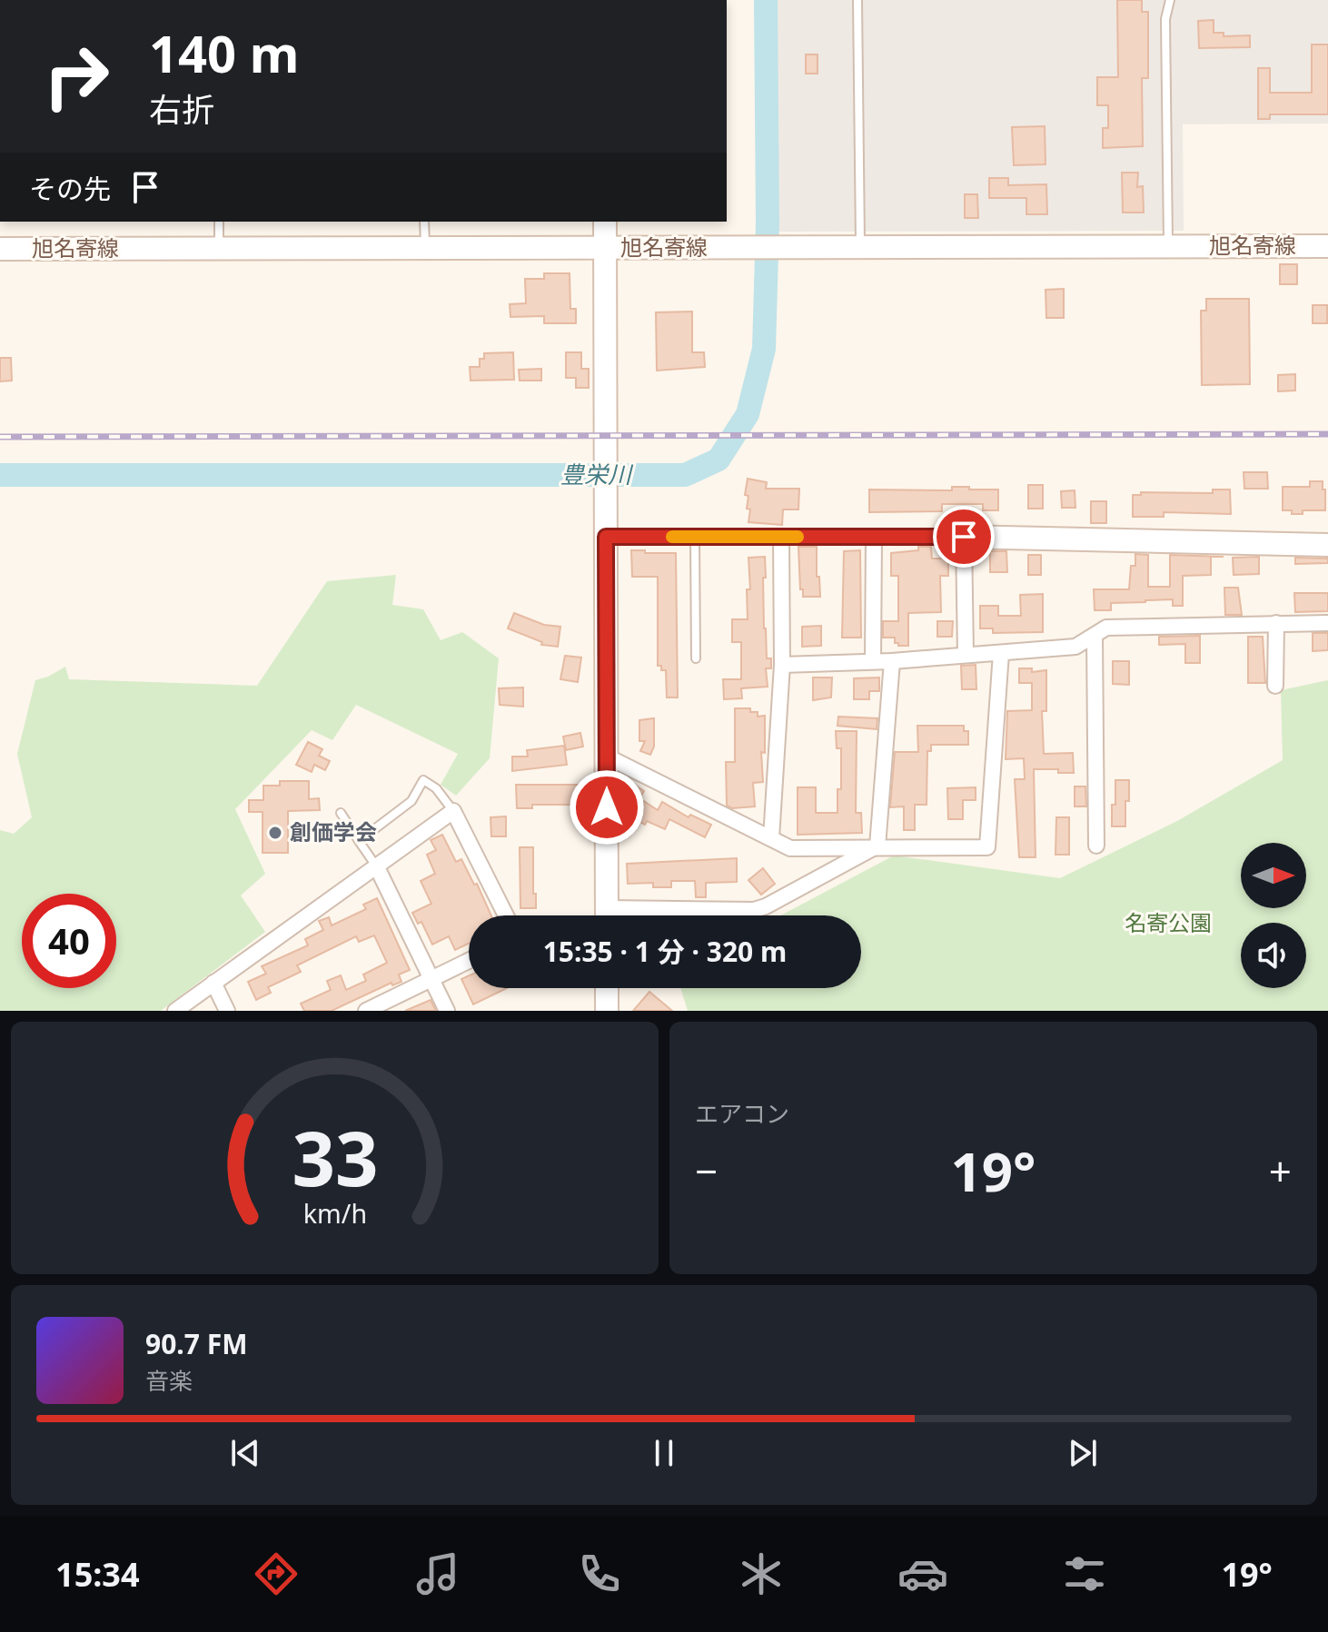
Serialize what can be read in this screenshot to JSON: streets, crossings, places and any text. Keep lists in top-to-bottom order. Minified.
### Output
{"streets":{"main road":["旭名寄線"]},"water":["豊栄川"],"parks":["名寄公園"],"places":["創価学会"],"north":"right","page":{"turn":["140 m","右折"],"then":"その先","limit":"40","trip":"15:35 · 1 分 · 320 m","tile":"エアコン","heat":["−","19°","+"],"song":["90.7 FM","音楽"],"tabs":["15:34","19°"],"gauge":["33","km/h"]}}
